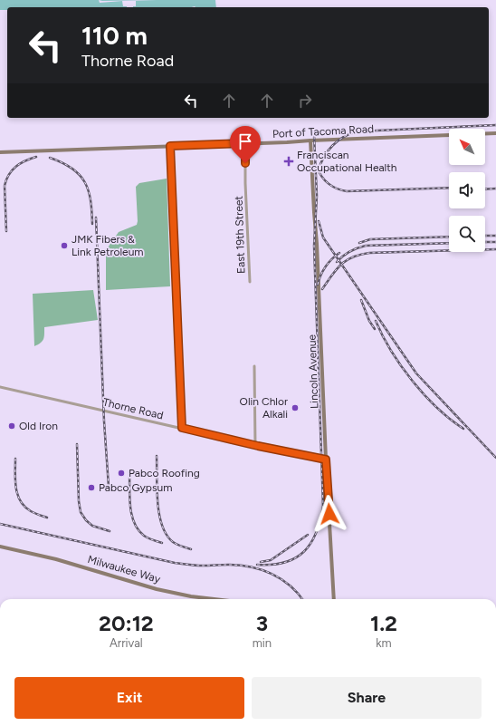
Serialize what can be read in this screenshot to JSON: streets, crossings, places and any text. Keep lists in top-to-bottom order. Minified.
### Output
{"streets":{"street":["Port of Tacoma Road","East 19th Street","Lincoln Avenue","Thorne Road","Milwaukee Way"]},"crossings":[["Port of Tacoma Road","East 19th Street"],["Port of Tacoma Road","Lincoln Avenue"],["Lincoln Avenue","Thorne Road"]],"places":{"health":["Franciscan Occupational Health"],"other":["JMK Fibers & Link Petroleum","Olin Chlor Alkali","Old Iron","Pabco Roofing","Pabco Gypsum"]},"north":"top left","page":{"turn":["110 m","Thorne Road"],"eta":["20:12","Arrival","3","min","1.2","km"],"buttons":["Exit","Share"]}}
